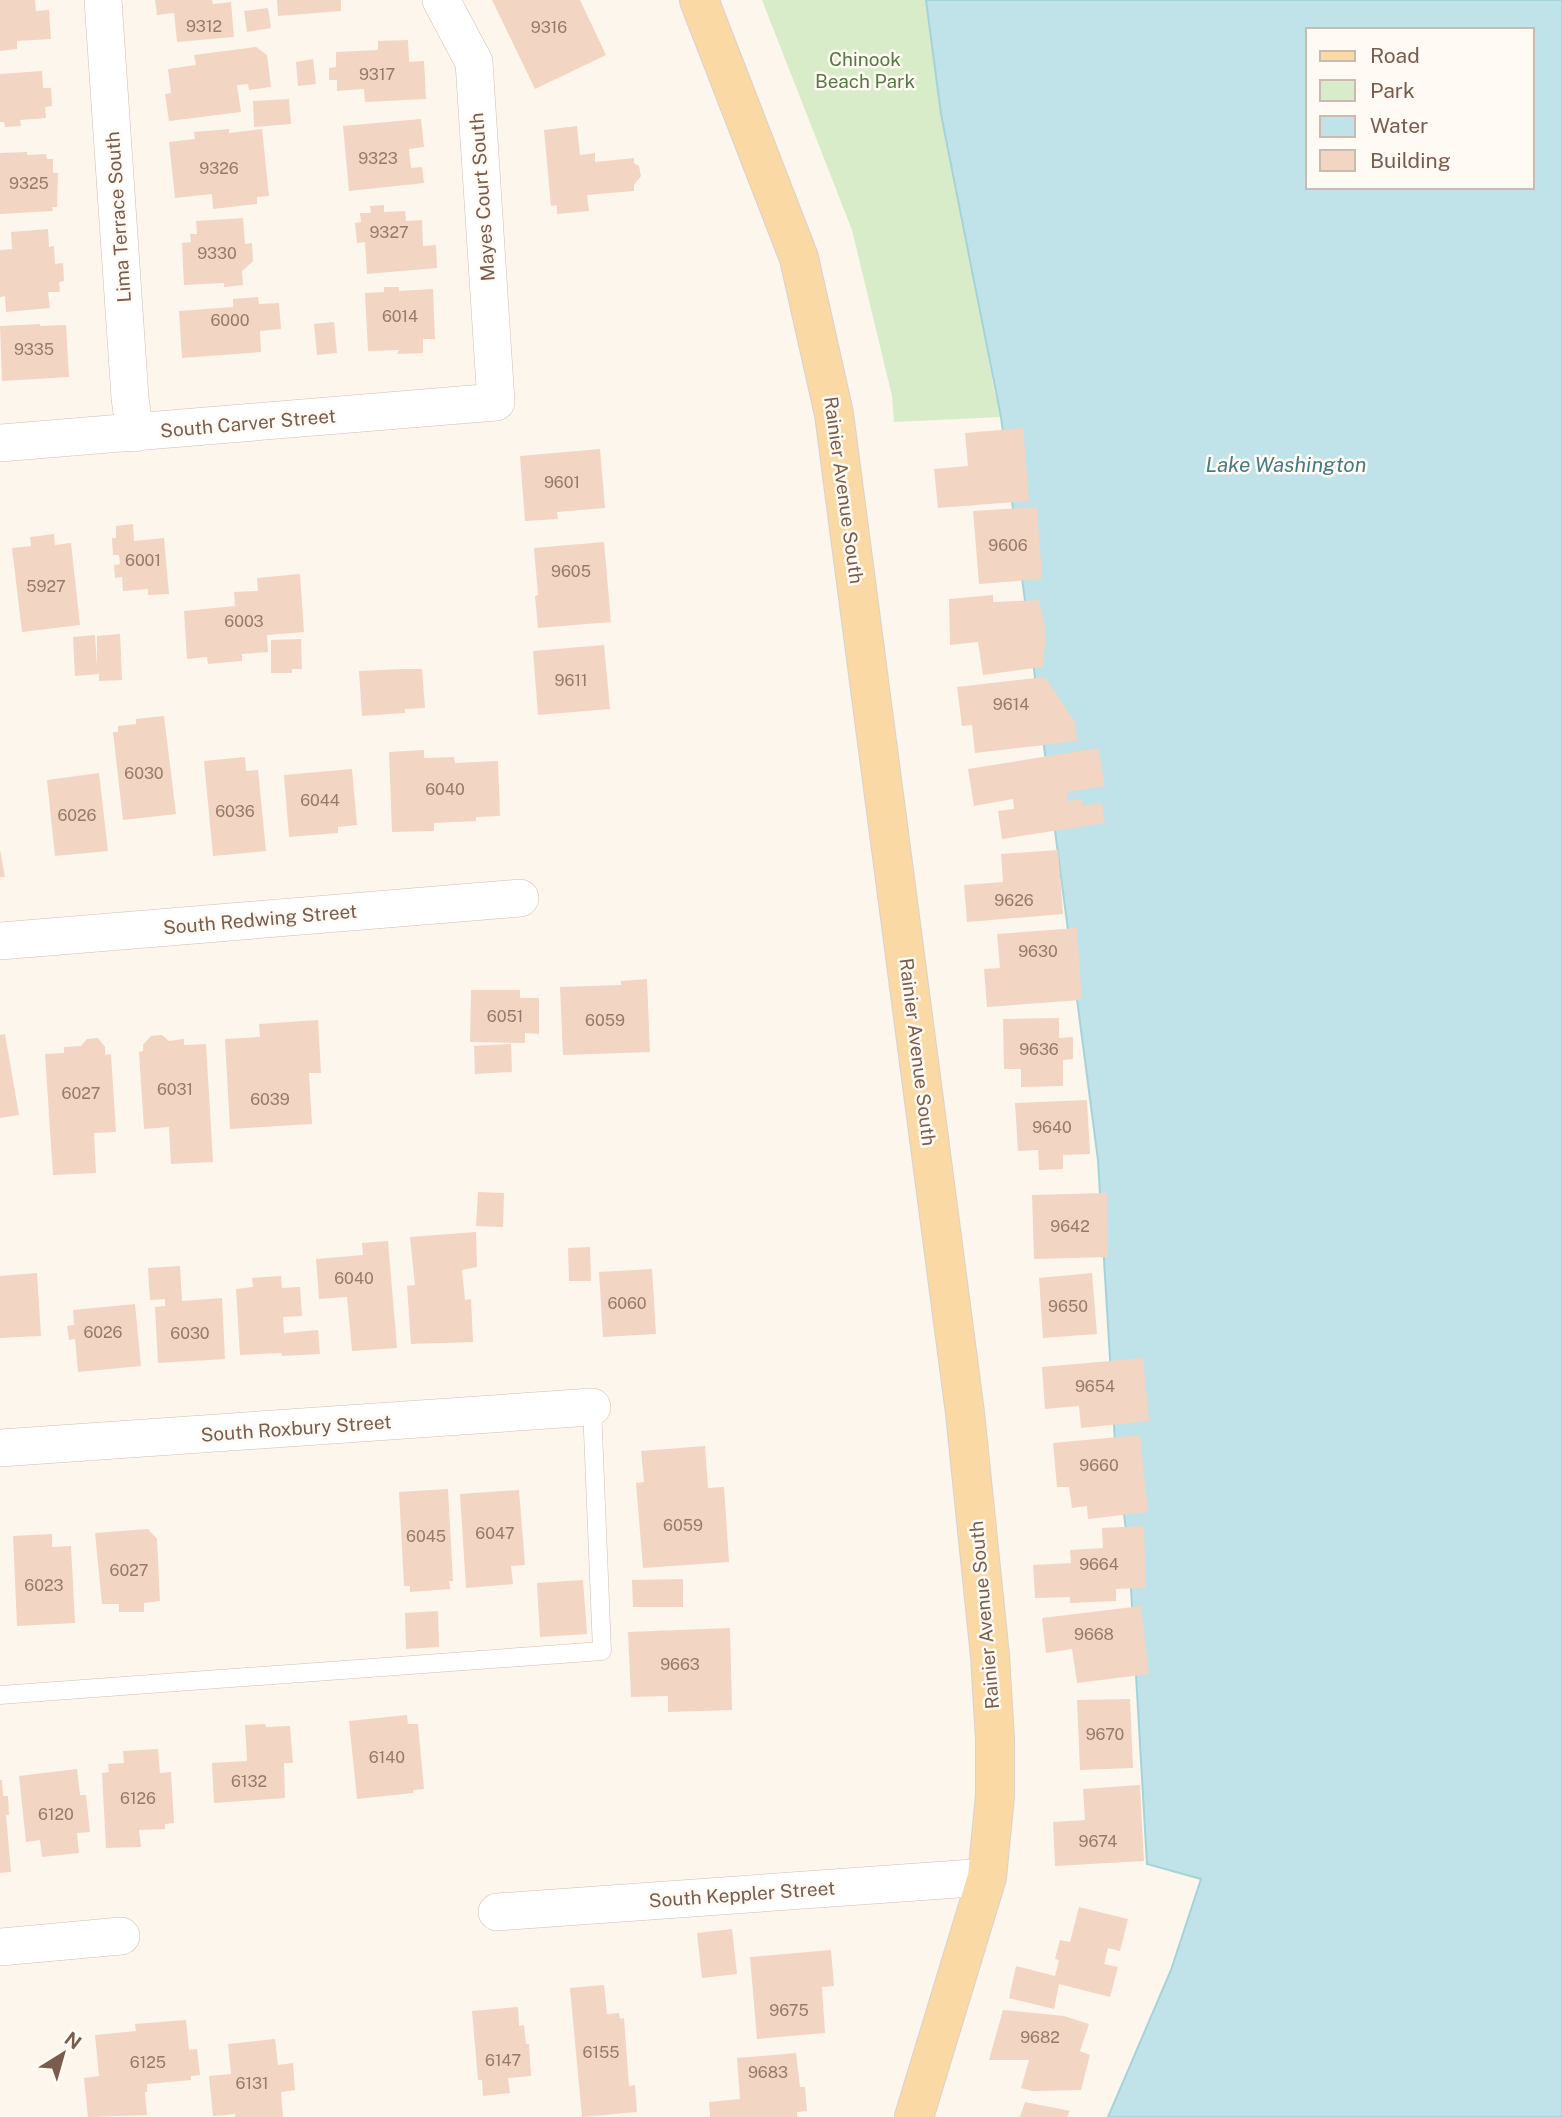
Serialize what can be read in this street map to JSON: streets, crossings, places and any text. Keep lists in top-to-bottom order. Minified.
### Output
{"streets":{"main road":["Rainier Avenue South"],"street":["Mayes Court South","Lima Terrace South","South Carver Street","South Redwing Street","South Roxbury Street","South Keppler Street"]},"crossings":[["Mayes Court South","South Carver Street"],["Lima Terrace South","South Carver Street"],["Rainier Avenue South","South Keppler Street"]],"water":["Lake Washington"],"parks":["Chinook Beach Park"],"house_numbers":["9312","9316","9317","9323","9326","9325","9327","9330","6014","6000","9335","9601","9606","6001","9605","5927","6003","9611","9614","6030","6040","6044","6036","6026","9626","9630","6051","6059","9636","6031","6027","6039","9640","9642","6040","6060","9650","6026","6030","9654","9660","6059","6047","6045","9664","6027","6023","9668","9663","9670","6140","6132","6126","6120","9674","9675","9682","6155","6147","6125","9683","6131"],"legend":["Road","Park","Water","Building"],"north":"top right"}
